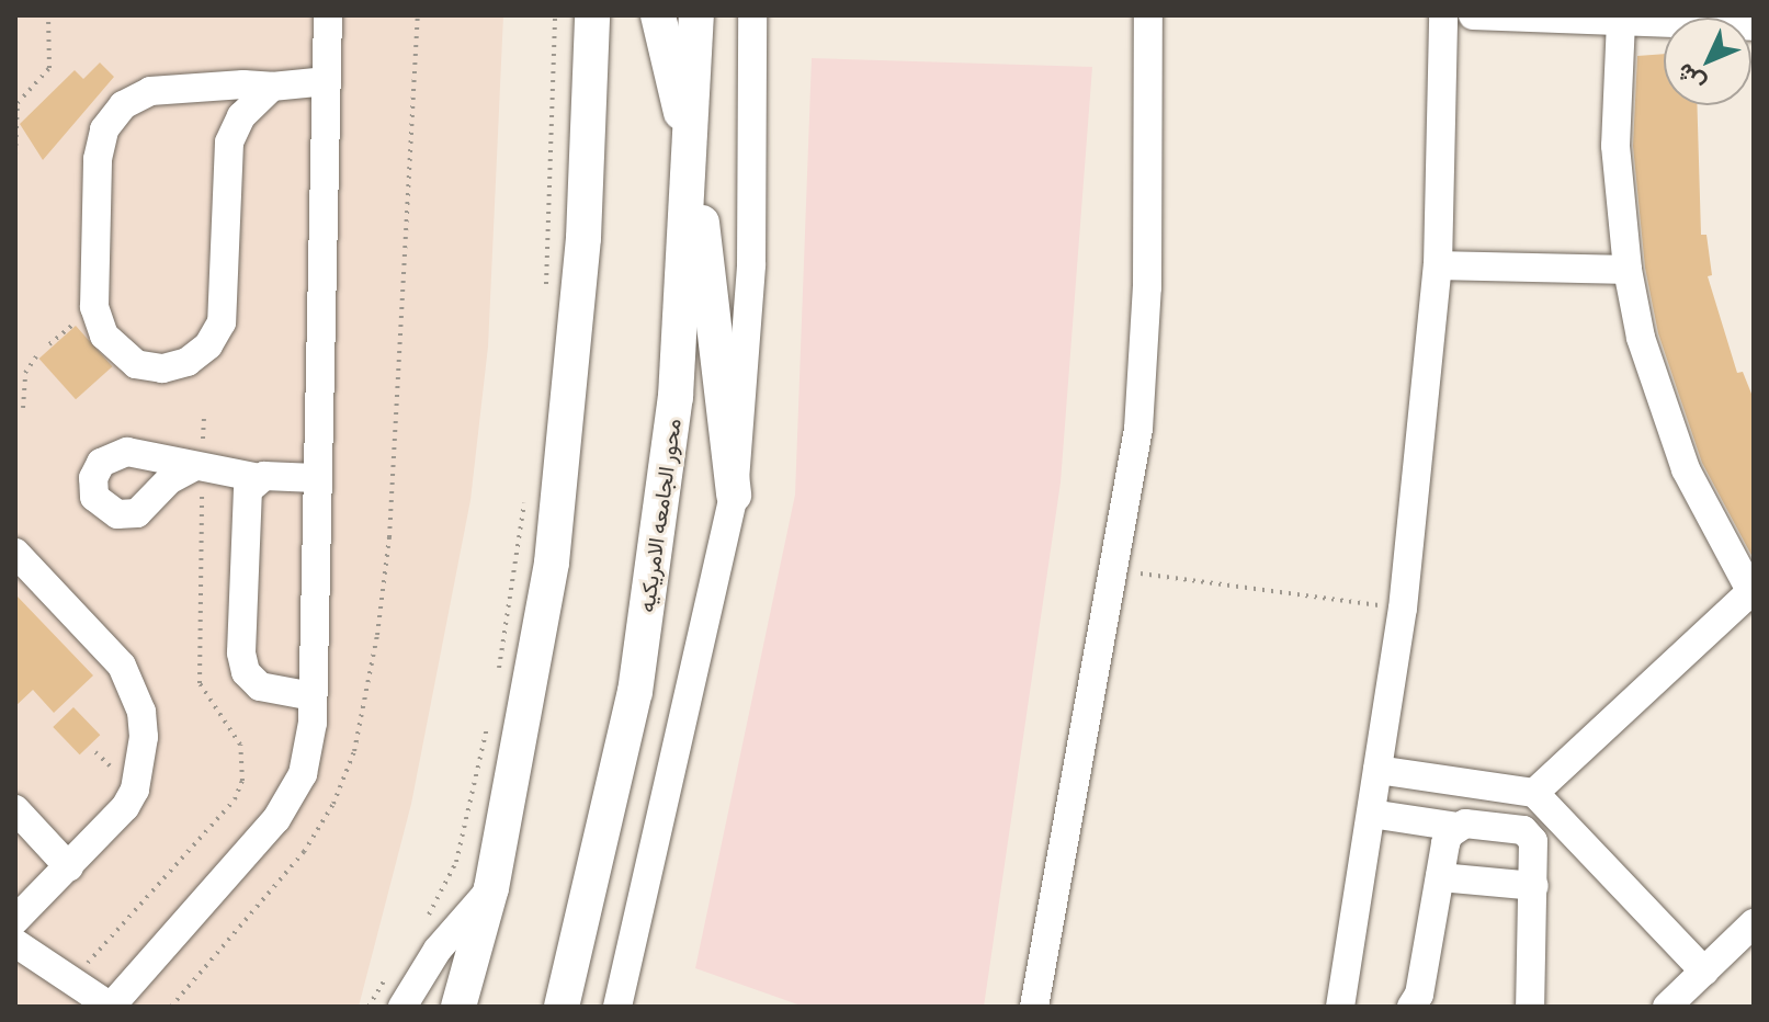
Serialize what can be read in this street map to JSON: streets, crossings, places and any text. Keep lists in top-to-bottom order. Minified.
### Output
{"streets":{"main road":["محور الجامعه الامريكيه"]},"north":"bottom left"}
